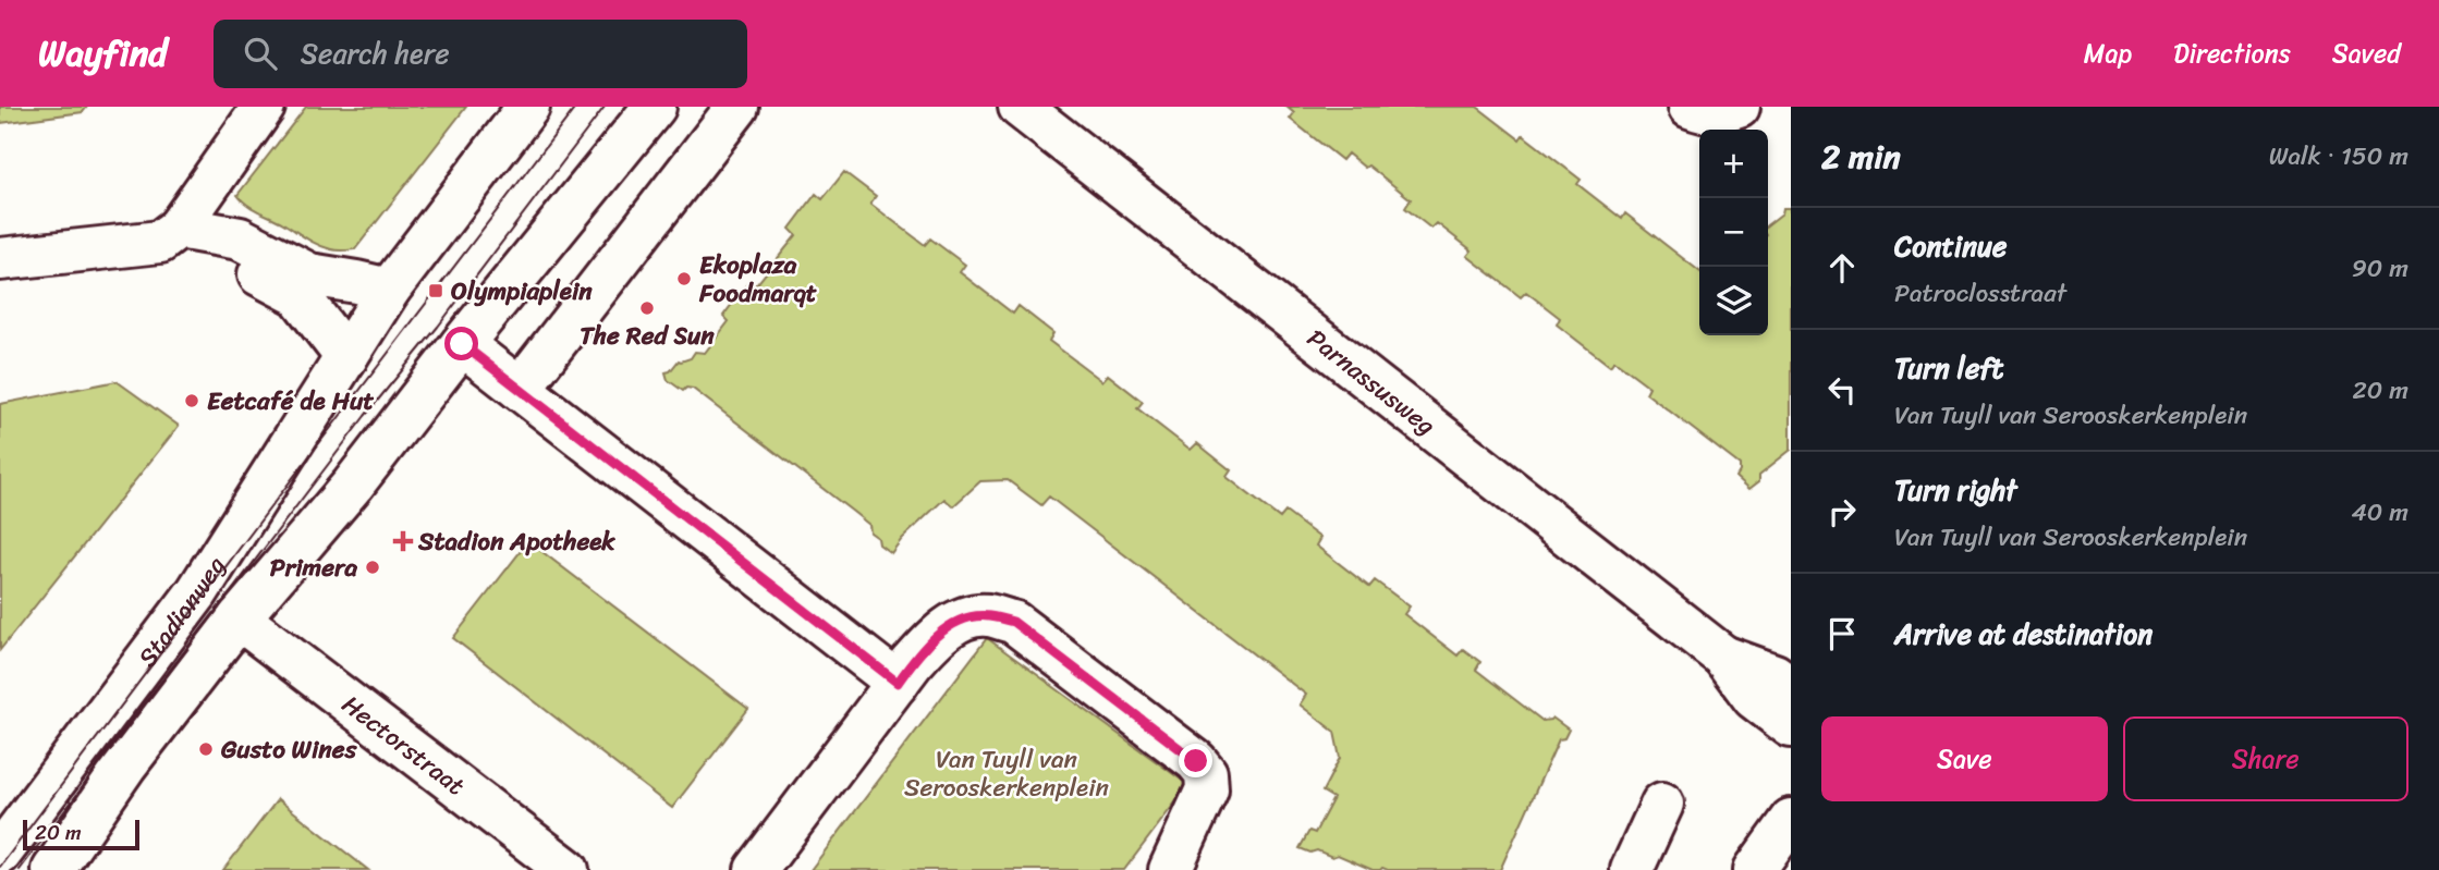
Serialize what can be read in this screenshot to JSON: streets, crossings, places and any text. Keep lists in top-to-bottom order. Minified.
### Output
{"streets":{"street":["Parnassusweg","Stadionweg","Hectorstraat"]},"crossings":[["Stadionweg","Hectorstraat"]],"parks":["Van Tuyll van Serooskerkenplein"],"places":{"other":["Ekoplaza Foodmarqt","The Red Sun","Eetcafé de Hut","Primera","Gusto Wines"],"transit":["Olympiaplein"],"health":["Stadion Apotheek"]},"scale_bar":"20 m","page":{"header":"Wayfind","search":"Search here","nav":["Map","Directions","Saved"],"heading":["2 min","Walk · 150 m"],"map_buttons":["+","−"],"list":[["Continue","Patroclosstraat","90 m"],["Turn left","Van Tuyll van Serooskerkenplein","20 m"],["Turn right","Van Tuyll van Serooskerkenplein","40 m"],"Arrive at destination"],"buttons":["Save","Share"],"scale":"20 m"}}
